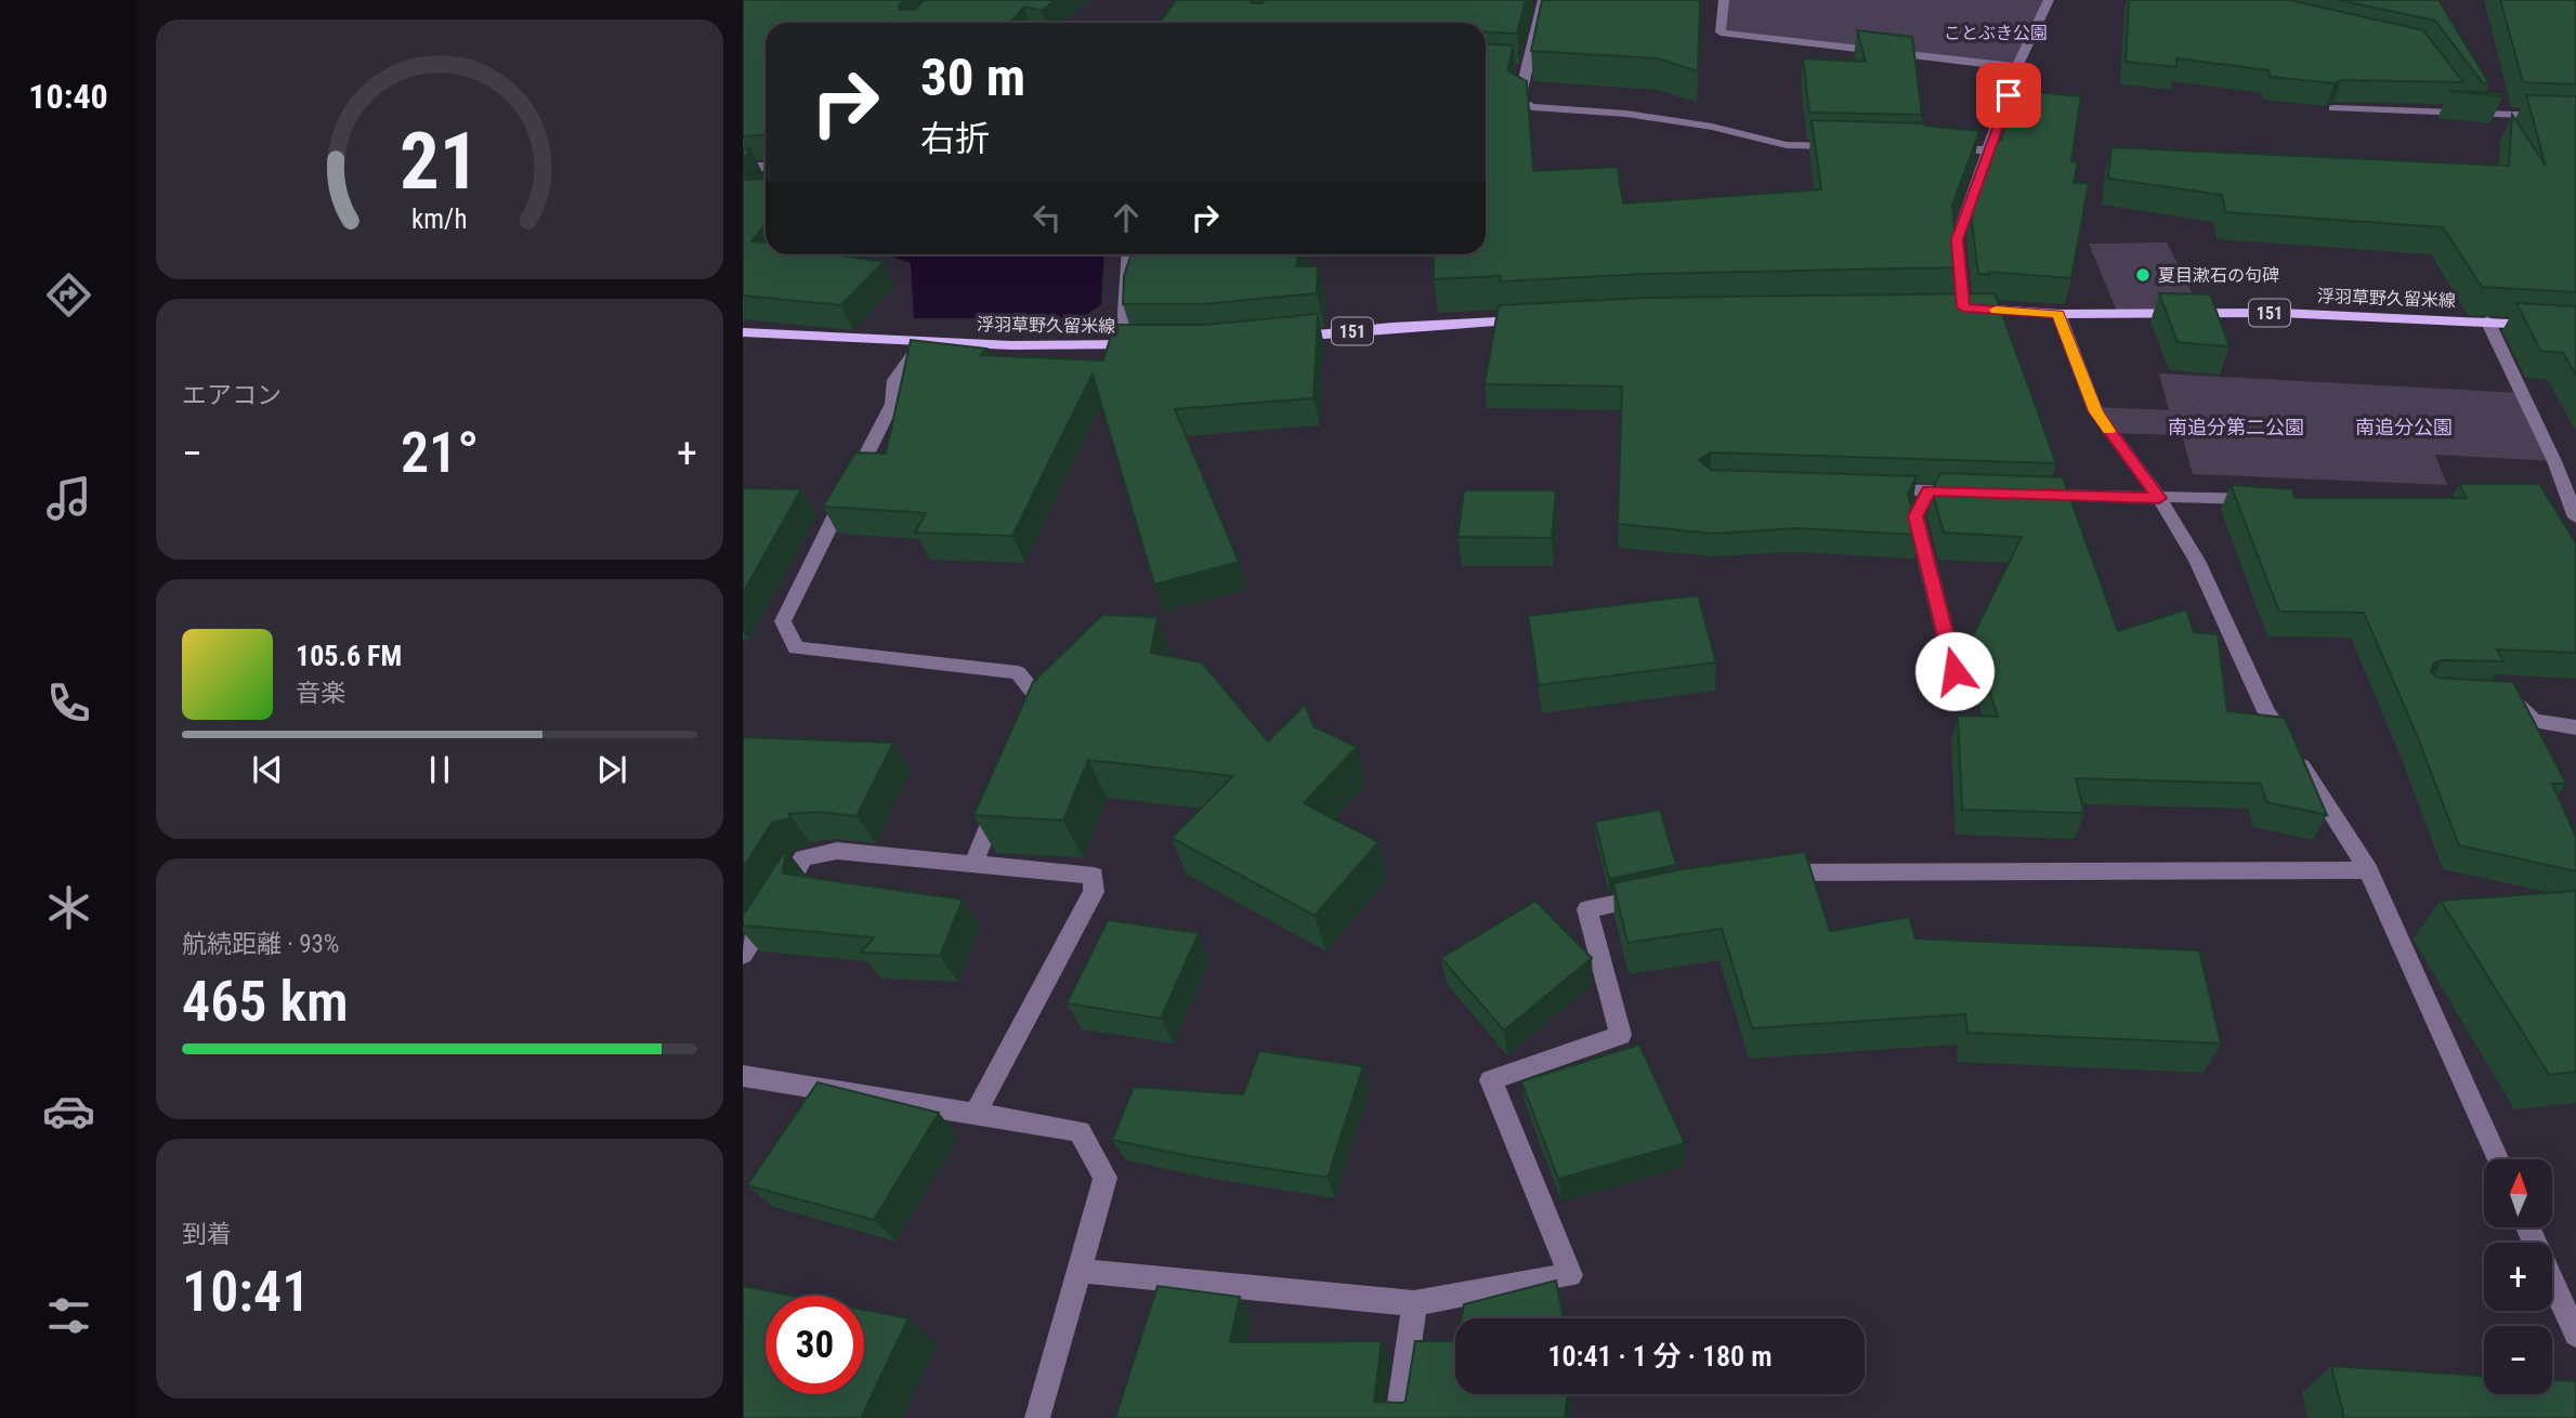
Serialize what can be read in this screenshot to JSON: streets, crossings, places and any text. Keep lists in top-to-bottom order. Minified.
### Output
{"streets":{"main road":["浮羽草野久留米線","151"]},"parks":["ことぶき公園","南追分第二公園","南追分公園"],"places":["夏目漱石の句碑"],"north":"top","page":{"tabs":"10:40","turn":["30 m","右折"],"tile":["エアコン",["航続距離 · 93%","465 km"],["到着","10:41"]],"heat":["−","21°","+"],"song":["105.6 FM","音楽"],"map_buttons":["+","−"],"limit":"30","trip":"10:41 · 1 分 · 180 m","gauge":["21","km/h"]}}
